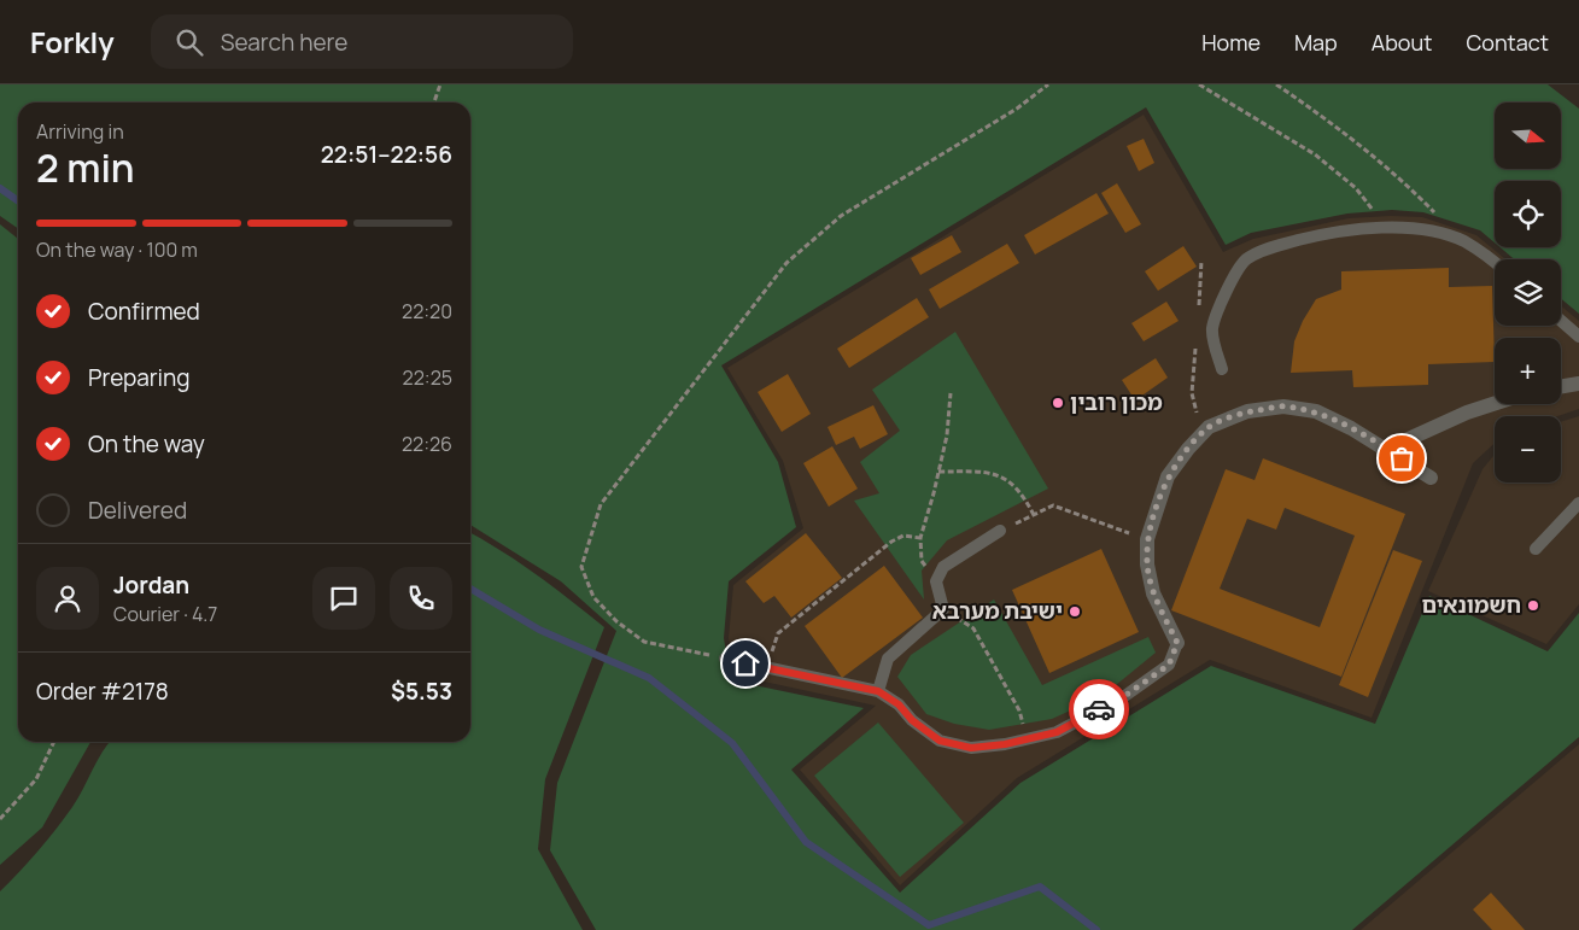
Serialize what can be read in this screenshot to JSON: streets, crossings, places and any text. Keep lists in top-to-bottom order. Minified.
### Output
{"places":["מכון רובין","חשמונאים","ישיבת מערבא"],"north":"right","page":{"header":"Forkly","search":"Search here","nav":["Home","Map","About","Contact"],"map_buttons":["+","−"],"heading":["2 min","Arriving in","22:51–22:56"],"panel":["Jordan","Courier · 4.7","Order #2178","$5.53"],"bar":"On the way · 100 m","list":[["Confirmed","22:20"],["Preparing","22:25"],["On the way","22:26"],"Delivered"]}}
